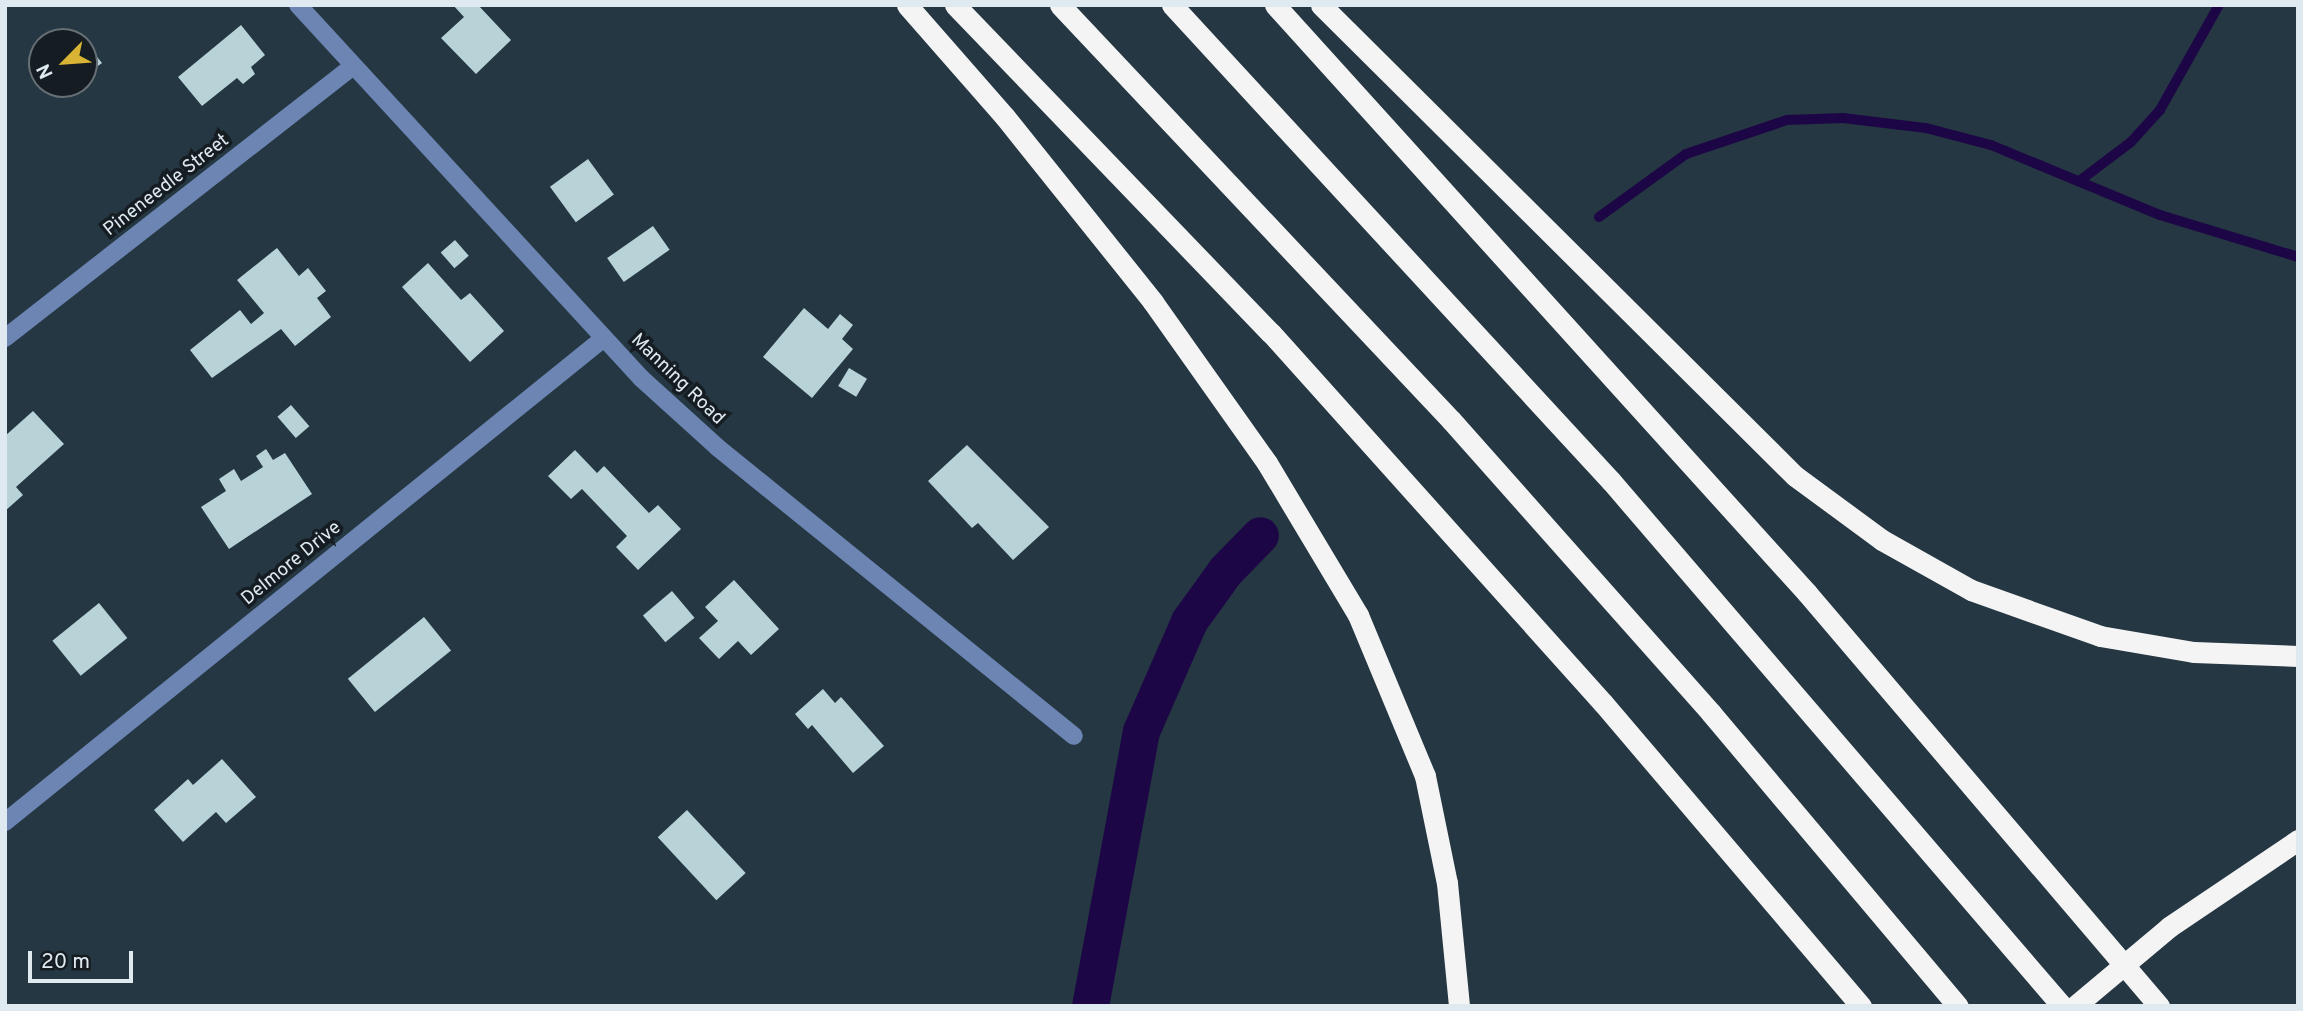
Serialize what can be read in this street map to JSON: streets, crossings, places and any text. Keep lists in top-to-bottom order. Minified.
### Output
{"streets":{"street":["Pineneedle Street","Manning Road","Delmore Drive"]},"crossings":[["Pineneedle Street","Manning Road"],["Manning Road","Delmore Drive"]],"scale_bar":"20 m","north":"bottom left"}
